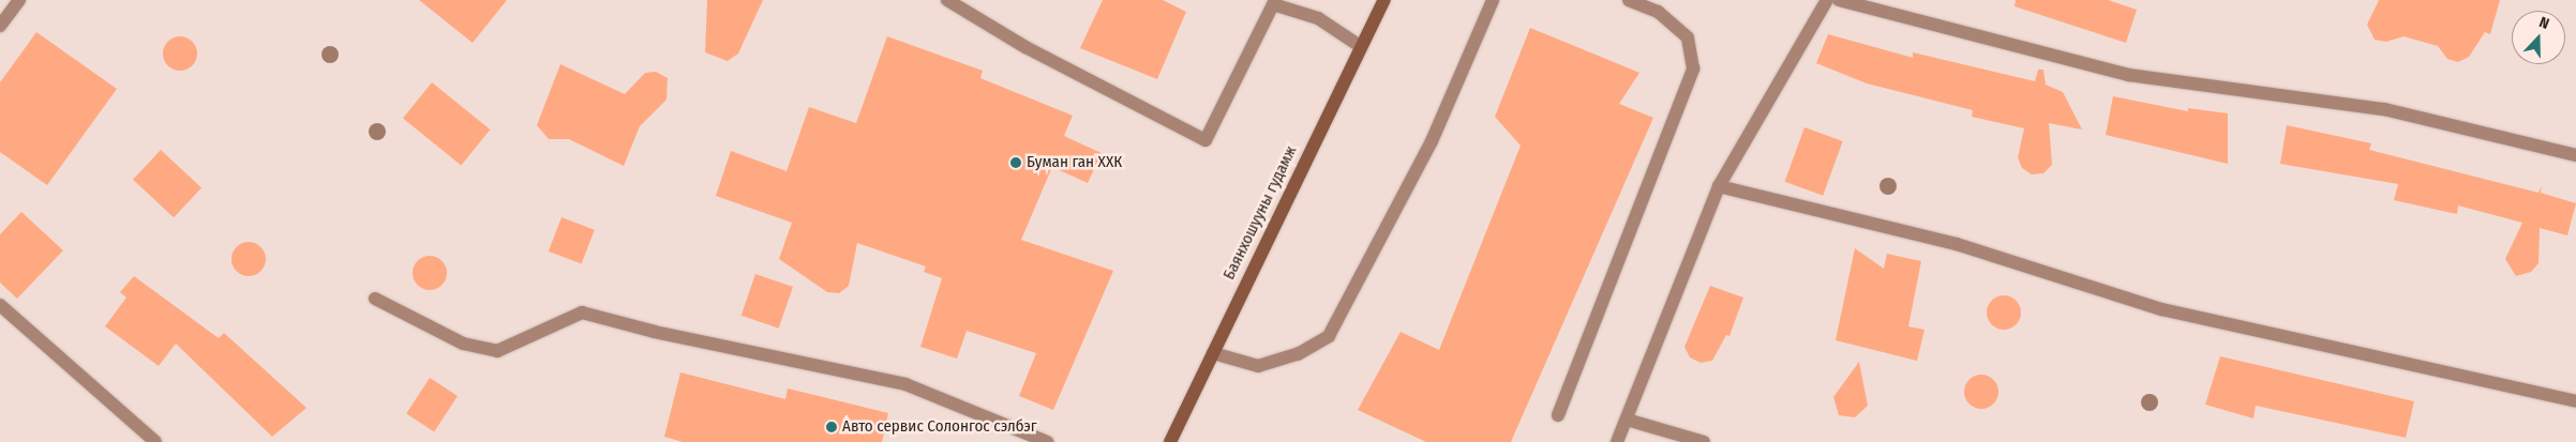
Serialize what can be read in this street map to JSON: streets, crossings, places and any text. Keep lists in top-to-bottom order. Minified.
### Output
{"streets":{"main road":["Баянхошууны гудамж"]},"places":["Буман ган ХХК","Авто сервис Солонгос сэлбэг"],"north":"top"}
